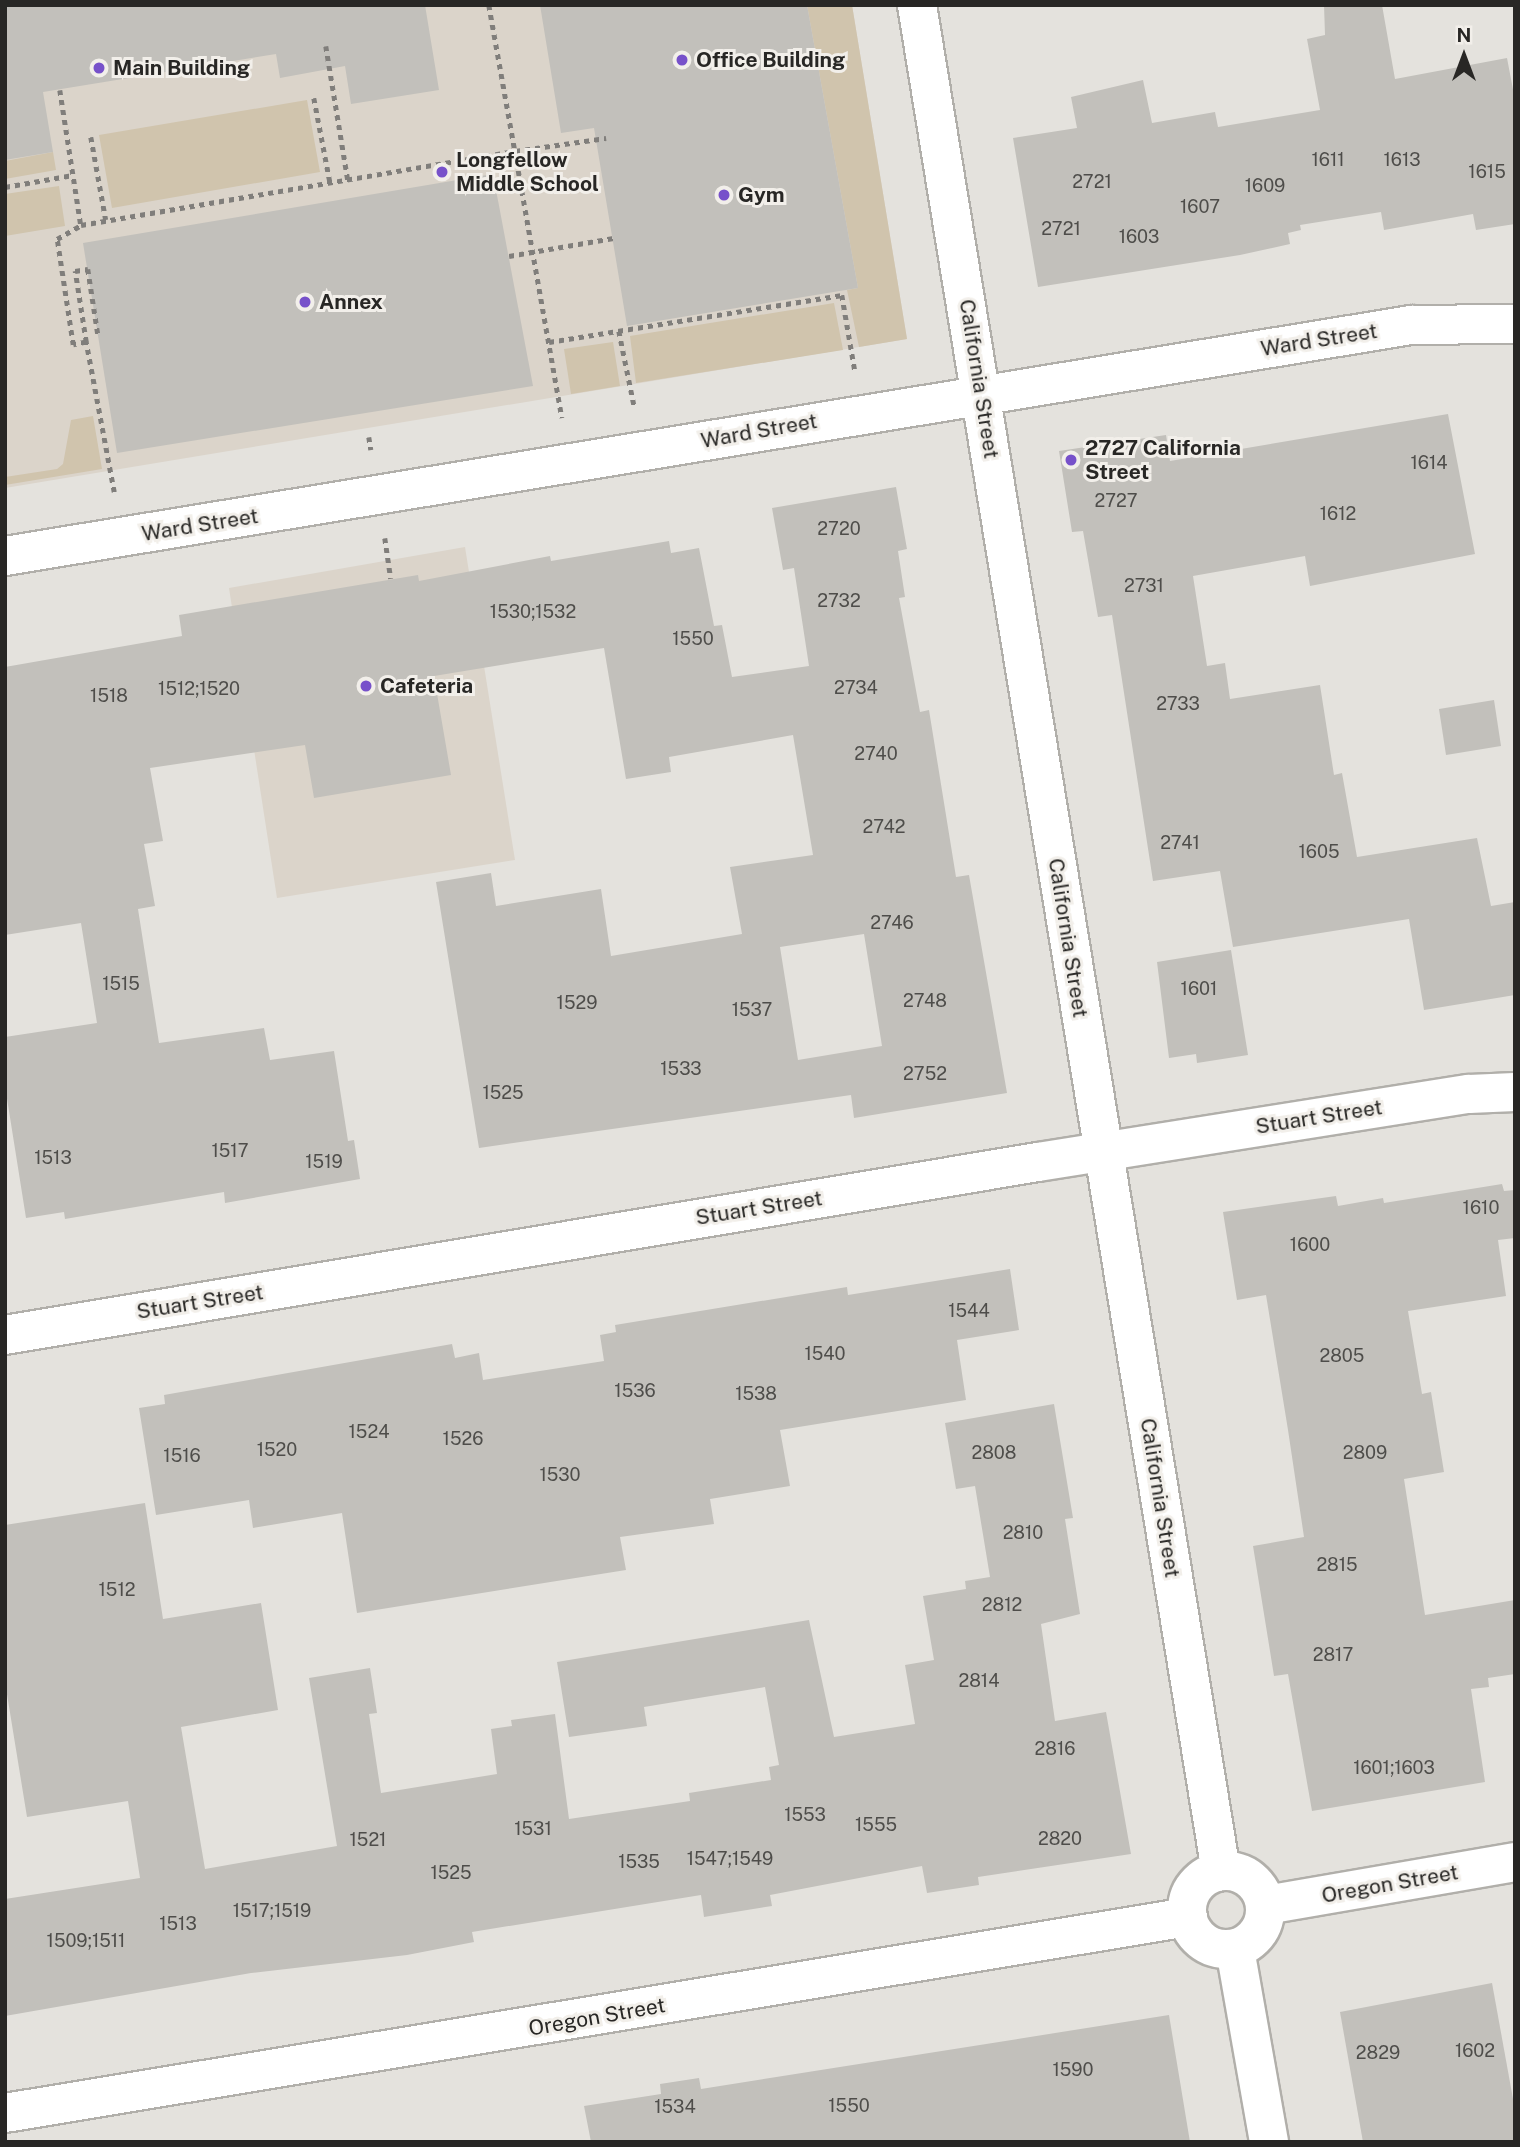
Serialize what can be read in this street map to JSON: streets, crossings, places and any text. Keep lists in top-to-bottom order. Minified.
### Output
{"streets":{"street":["Ward Street","California Street","Stuart Street","Oregon Street"]},"crossings":[["Ward Street","California Street"],["California Street","Stuart Street"],["California Street","Oregon Street"]],"places":["Office Building","Main Building","Longfellow Middle School","Gym","Annex","2727 California Street","Cafeteria"],"house_numbers":["1611","1613","1615","2721","1609","1607","2721","1603","1614","2727","1612","2720","2731","2732","1530;1532","1550","2734","1512;1520","1518","2733","2740","2742","2741","1605","2746","1515","1601","2748","1529","1537","1533","2752","1525","1517","1513","1519","1610","1600","1544","1540","2805","1536","1538","1524","1526","1520","2808","2809","1516","1530","2810","2815","1512","2812","2817","2814","2816","1601;1603","1553","1555","1531","2820","1521","1547;1549","1535","1525","1517;1519","1513","1509;1511","1602","2829","1590","1550","1534"],"north":"top"}
